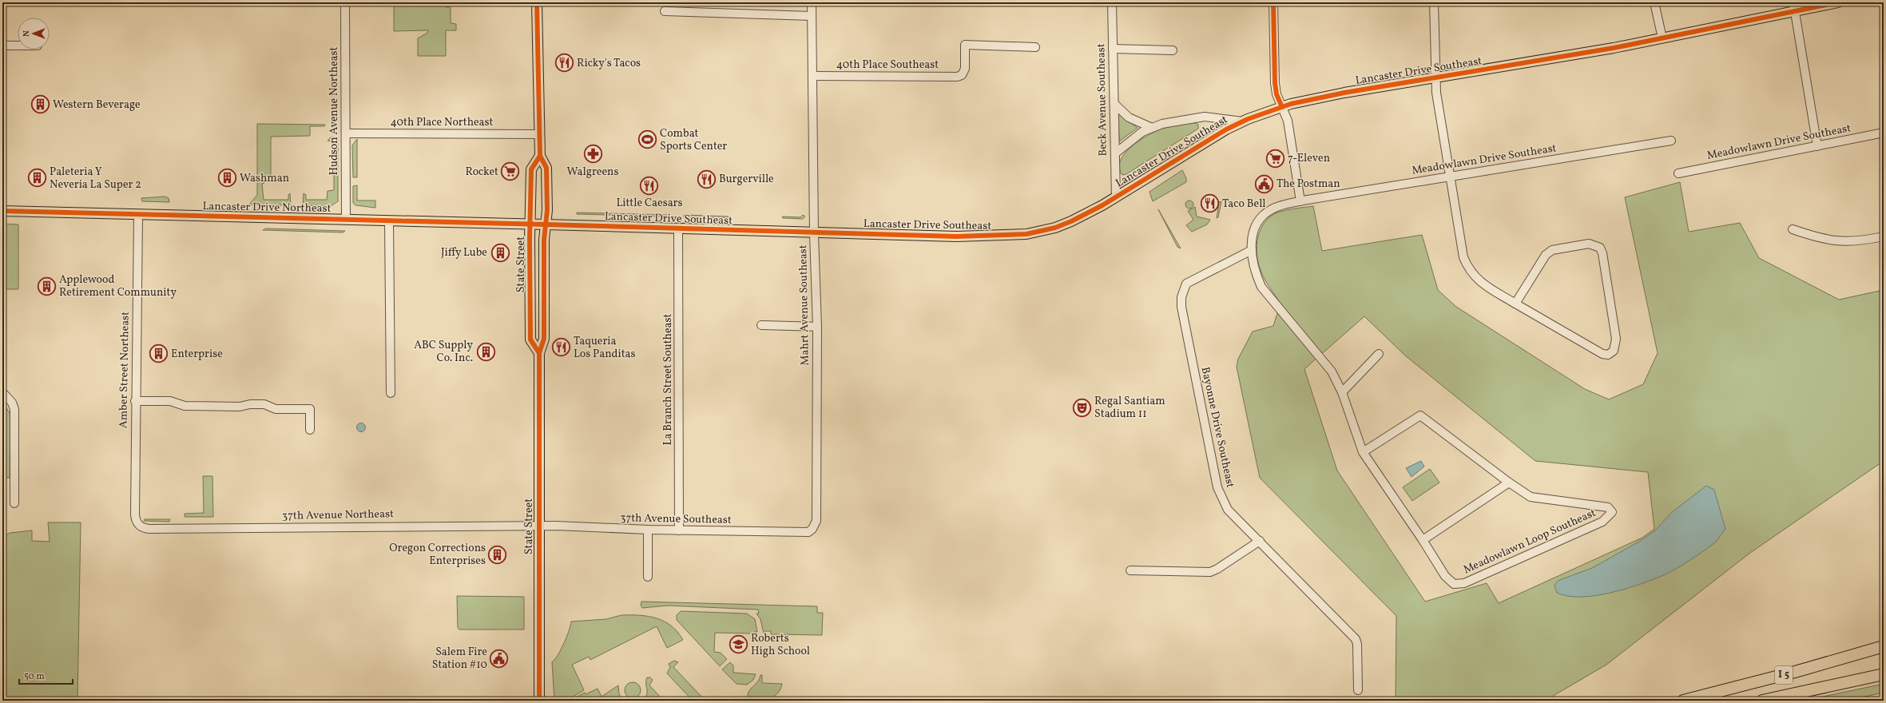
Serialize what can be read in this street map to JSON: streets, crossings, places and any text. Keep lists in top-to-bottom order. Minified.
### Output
{"streets":{"highway":["I 5"],"main road":["Lancaster Drive Southeast","Lancaster Drive Northeast","State Street"],"street":["40th Place Southeast","Beck Avenue Southeast","Hudson Avenue Northeast","40th Place Northeast","Meadowlawn Drive Southeast","Mahrt Avenue Southeast","Amber Street Northeast","La Branch Street Southeast","Bayonne Drive Southeast","37th Avenue Northeast","37th Avenue Southeast","Meadowlawn Loop Southeast"]},"crossings":[["40th Place Southeast","Mahrt Avenue Southeast"],["Lancaster Drive Southeast","Beck Avenue Southeast"],["Lancaster Drive Southeast","Lancaster Drive Northeast"],["Lancaster Drive Southeast","State Street"],["Lancaster Drive Southeast","Mahrt Avenue Southeast"],["Lancaster Drive Southeast","La Branch Street Southeast"],["Hudson Avenue Northeast","40th Place Northeast"],["Hudson Avenue Northeast","Lancaster Drive Northeast"],["40th Place Northeast","State Street"],["Meadowlawn Drive Southeast","Bayonne Drive Southeast"],["Meadowlawn Drive Southeast","Meadowlawn Loop Southeast"],["Lancaster Drive Northeast","State Street"],["Lancaster Drive Northeast","Amber Street Northeast"],["State Street","37th Avenue Northeast"],["State Street","37th Avenue Southeast"],["Mahrt Avenue Southeast","37th Avenue Southeast"],["Amber Street Northeast","37th Avenue Northeast"],["La Branch Street Southeast","37th Avenue Southeast"],["Bayonne Drive Southeast","Meadowlawn Loop Southeast"],["37th Avenue Northeast","37th Avenue Southeast"]],"places":{"restaurant":["Ricky's Tacos","Burgerville","Little Caesars","Taco Bell","Taqueria Los Panditas"],"building":["Western Beverage","Paleteria Y Neveria La Super 2","Washman","Jiffy Lube","Applewood Retirement Community","ABC Supply Co. Inc.","Enterprise","Oregon Corrections Enterprises"],"sports":["Combat Sports Center"],"pharmacy":["Walgreens"],"supermarket":["7-Eleven","Rocket"],"public building":["The Postman","Salem Fire Station #10"],"theatre":["Regal Santiam Stadium 11"],"school or university":["Roberts High School"]},"scale_bar":"50 m","north":"left"}
